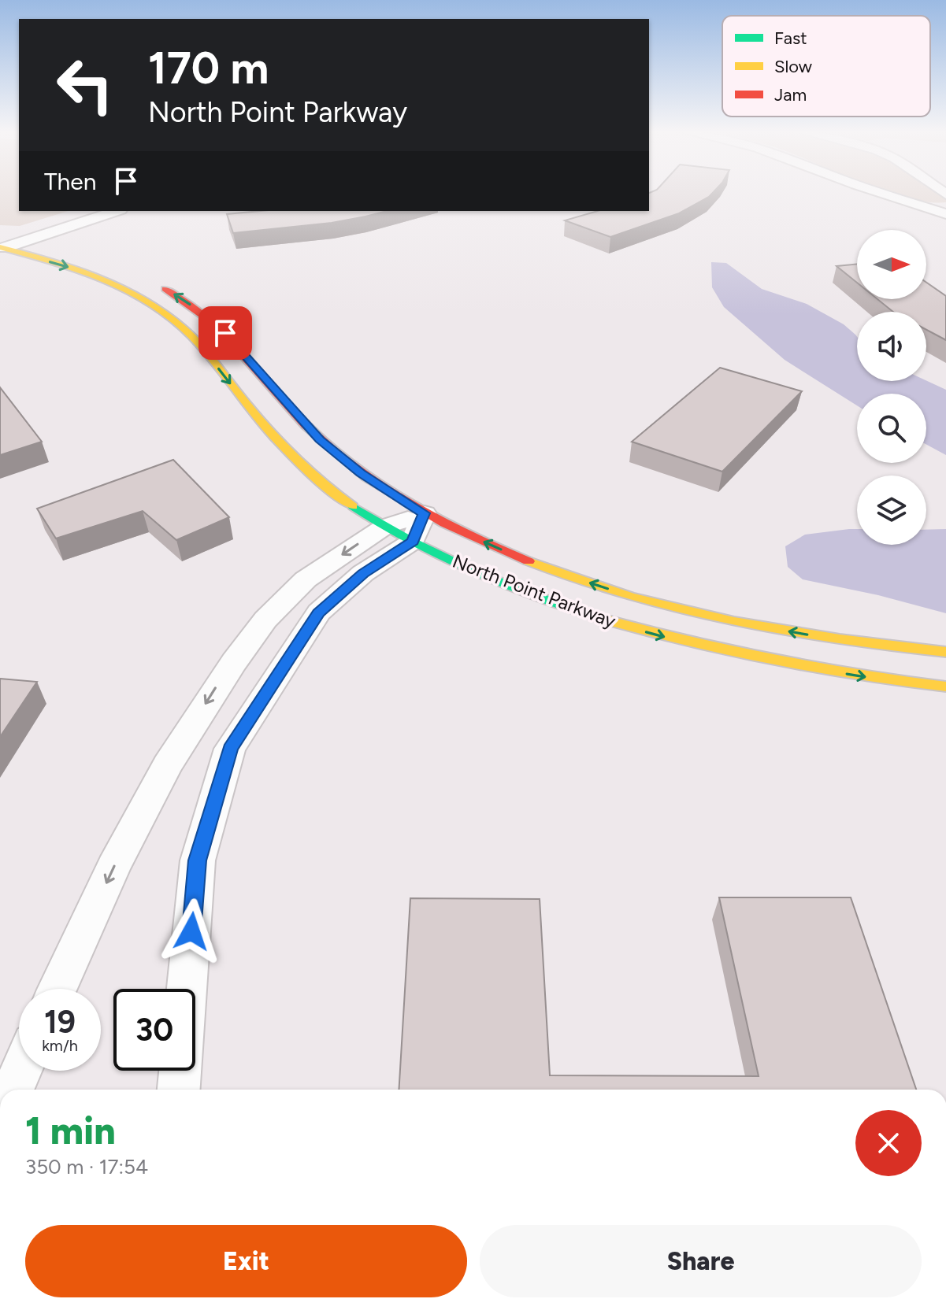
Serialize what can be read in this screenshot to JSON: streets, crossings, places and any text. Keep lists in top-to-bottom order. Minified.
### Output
{"streets":{"street":["North Point Parkway"]},"legend":["Fast","Slow","Jam"],"north":"right","page":{"turn":["170 m","North Point Parkway"],"then":"Then","speed":"19 km/h","limit":"30","heading":["1 min","350 m · 17:54"],"buttons":["Exit","Share"]}}
